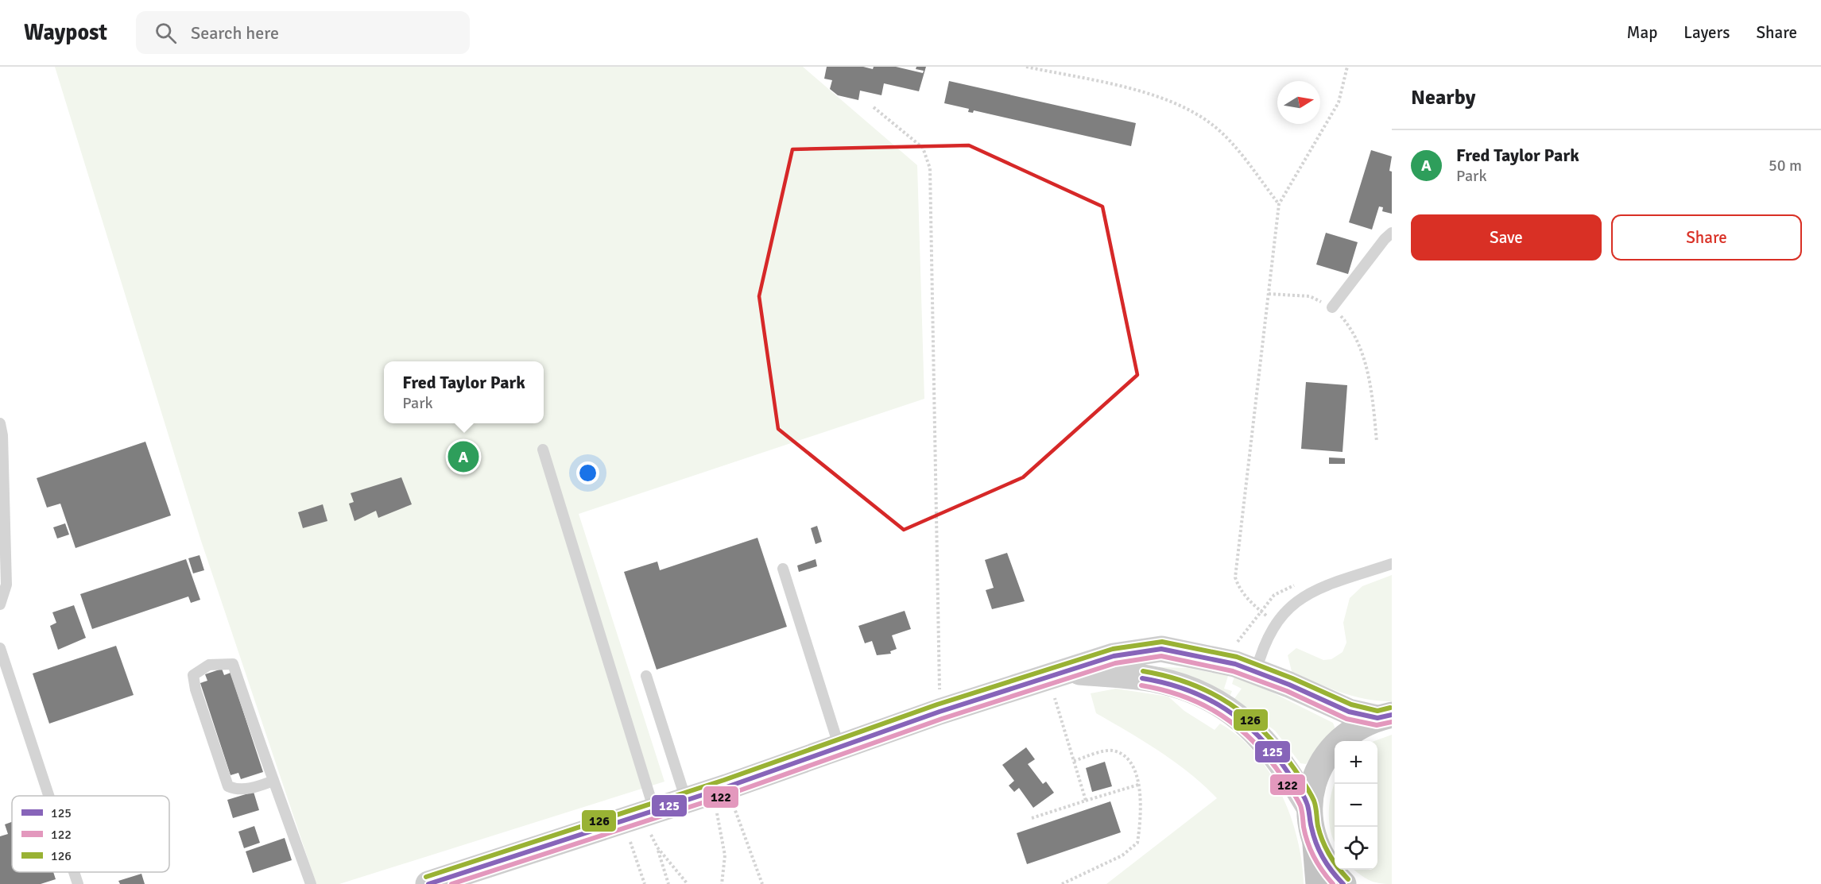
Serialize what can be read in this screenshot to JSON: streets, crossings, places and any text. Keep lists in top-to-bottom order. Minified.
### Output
{"lines":["transit line 126","transit line 125","transit line 122"],"legend":["125","122","126"],"north":"right","page":{"header":"Waypost","search":"Search here","nav":["Map","Layers","Share"],"heading":"Nearby","list":[{"mark":"A","name":"Fred Taylor Park","note":"Park","value":"50 m"}],"buttons":["Save","Share"],"popup":["Fred Taylor Park","Park"],"pins":"A","map_buttons":["+","−"]}}
